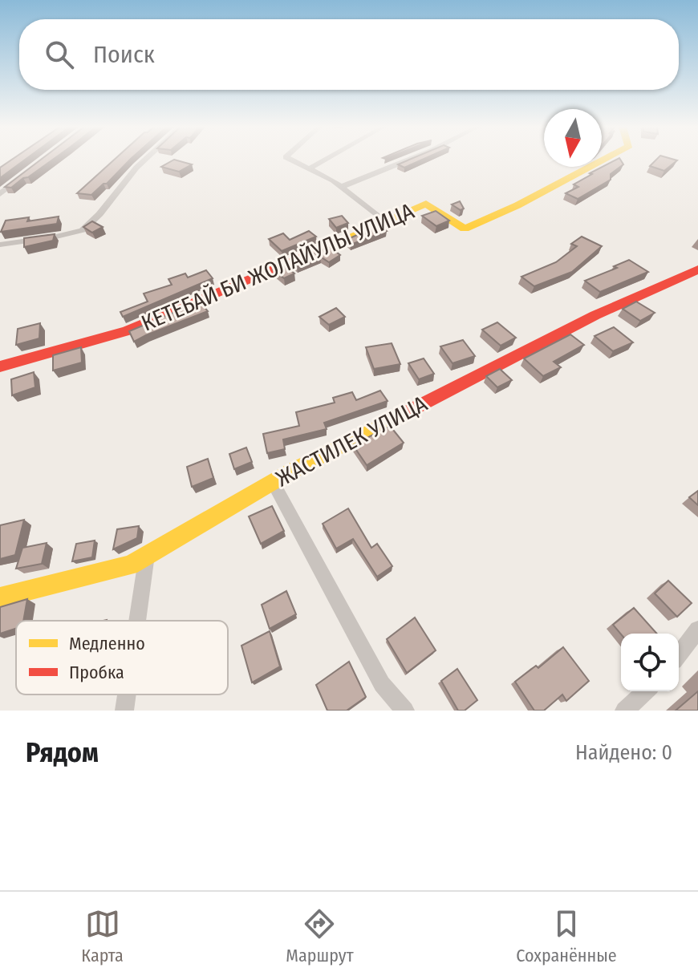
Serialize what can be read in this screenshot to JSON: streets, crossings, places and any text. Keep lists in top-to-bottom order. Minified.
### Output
{"streets":{"street":["КЕТЕБАЙ БИ ЖОЛАЙУЛЫ УЛИЦА","ЖАСТИЛЕК УЛИЦА"]},"legend":["Медленно","Пробка"],"north":"bottom","page":{"search":"Поиск","heading":["Рядом","Найдено: 0"],"nav":["Карта","Маршрут","Сохранённые"]}}
